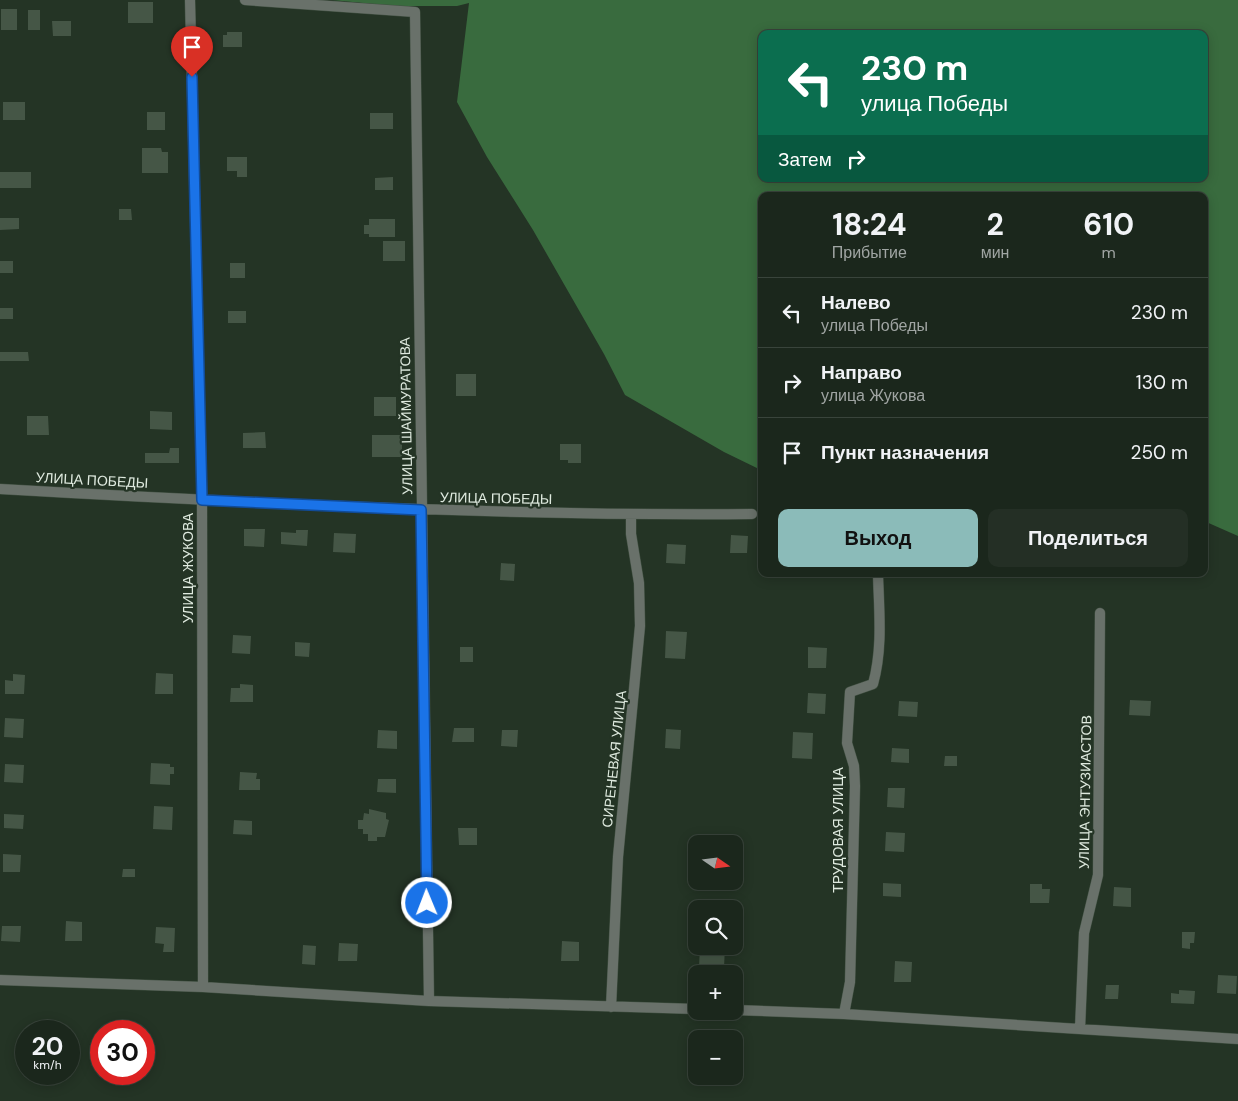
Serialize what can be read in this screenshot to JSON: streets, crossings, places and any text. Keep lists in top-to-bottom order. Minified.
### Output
{"streets":{"street":["УЛИЦА ШАЙМУРАТОВА","УЛИЦА ПОБЕДЫ","УЛИЦА ЖУКОВА","СИРЕНЕВАЯ УЛИЦА","УЛИЦА ЭНТУЗИАСТОВ","ТРУДОВАЯ УЛИЦА"]},"crossings":[["УЛИЦА ШАЙМУРАТОВА","УЛИЦА ПОБЕДЫ"],["УЛИЦА ПОБЕДЫ","УЛИЦА ЖУКОВА"],["УЛИЦА ПОБЕДЫ","СИРЕНЕВАЯ УЛИЦА"]],"north":"right","page":{"turn":["230 m","улица Победы"],"then":"Затем","eta":["18:24","Прибытие","2","мин","610","m"],"list":[{"name":"Налево","note":"улица Победы","value":"230 m"},{"name":"Направо","note":"улица Жукова","value":"130 m"},{"name":"Пункт назначения","value":"250 m"}],"buttons":["Выход","Поделиться"],"map_buttons":["+","−"],"speed":"20 km/h","limit":"30"}}
